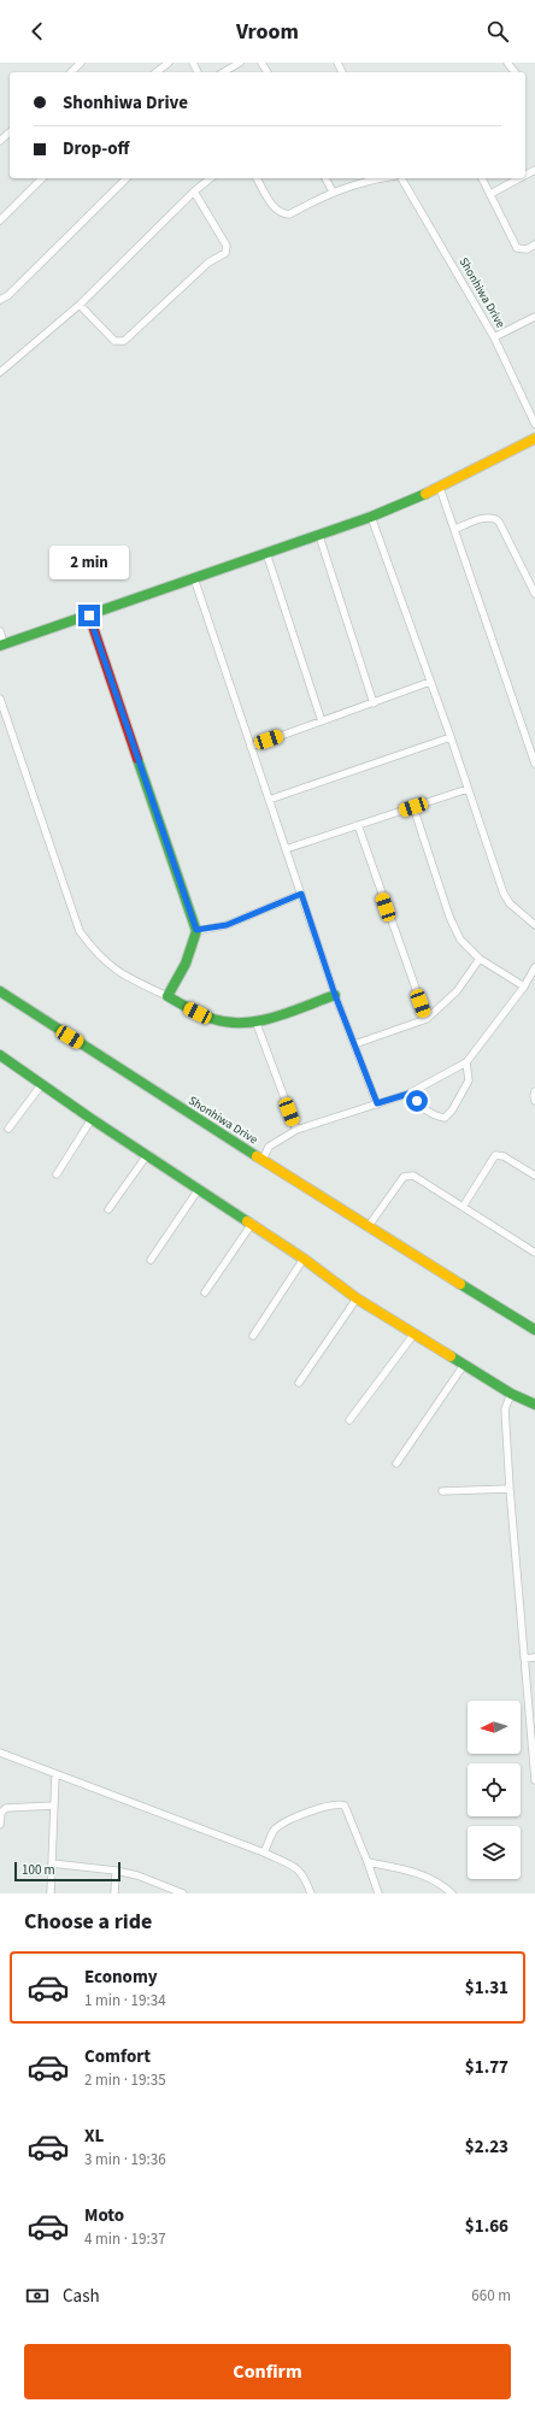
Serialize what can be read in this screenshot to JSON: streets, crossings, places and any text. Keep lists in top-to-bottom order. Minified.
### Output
{"streets":{"street":["Shonhiwa Drive"]},"scale_bar":"100 m","north":"left","page":{"header":"Vroom","banner":["Shonhiwa Drive","Drop-off"],"bubble":"2 min","scale":"100 m","heading":"Choose a ride","list":[{"name":"Economy","note":"1 min · 19:34","value":"$1.31"},{"name":"Comfort","note":"2 min · 19:35","value":"$1.77"},{"name":"XL","note":"3 min · 19:36","value":"$2.23"},{"name":"Moto","note":"4 min · 19:37","value":"$1.66"}],"pay":["Cash","660 m"],"buttons":"Confirm"}}
